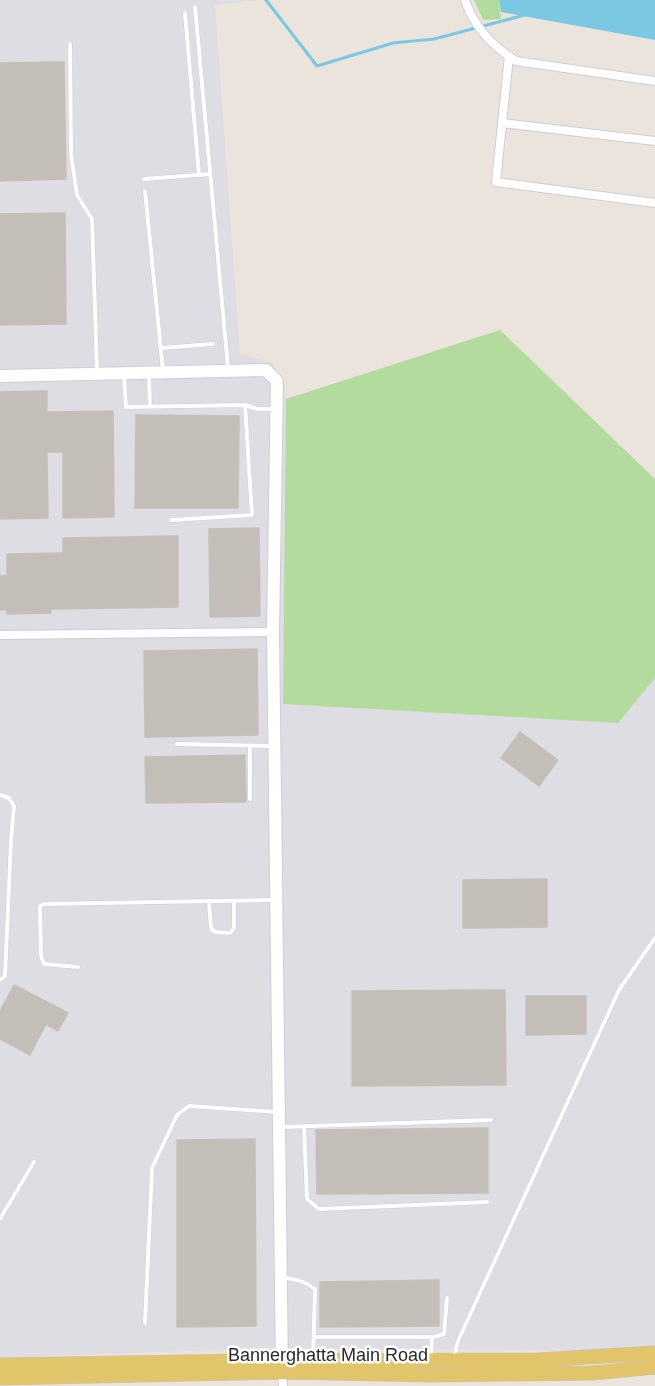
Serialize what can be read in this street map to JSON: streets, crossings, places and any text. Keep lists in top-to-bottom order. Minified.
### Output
{"streets":{"main road":["Bannerghatta Main Road"]}}
